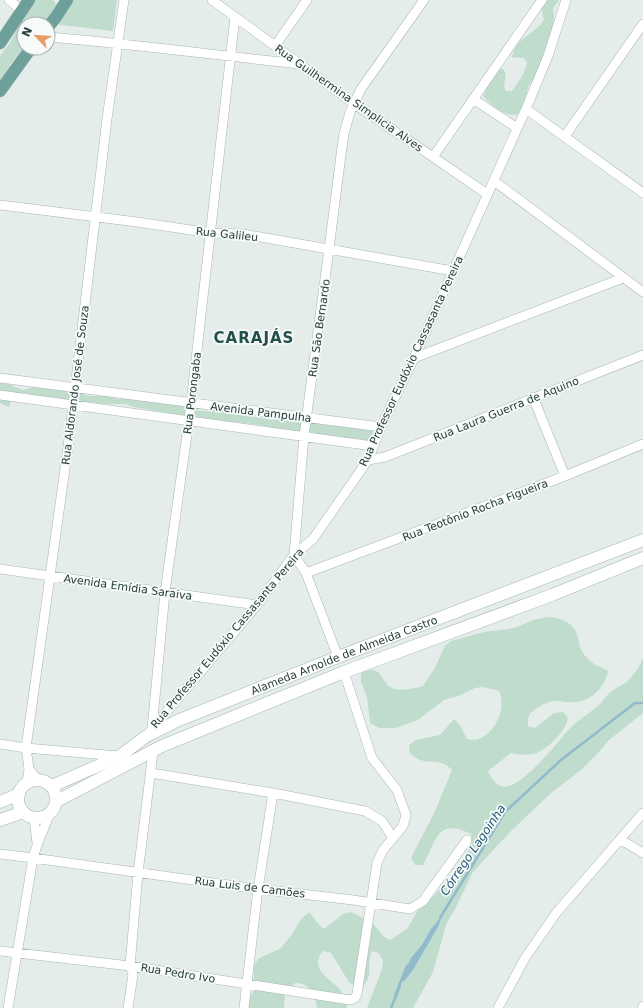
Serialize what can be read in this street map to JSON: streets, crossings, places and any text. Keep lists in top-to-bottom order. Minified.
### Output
{"streets":{"main road":["Alameda Arnolde de Almeida Castro"],"street":["Rua Guilhermina Simplicia Alves","Rua Galileu","Rua São Bernardo","Rua Professor Eudóxio Cassasanta Pereira","Rua Aldorando José de Souza","Rua Porongaba","Rua Laura Guerra de Aquino","Avenida Pampulha","Rua Teotônio Rocha Figueira","Avenida Emídia Saraiva","Rua Luis de Camões","Rua Pedro Ivo"]},"crossings":[["Rua Guilhermina Simplicia Alves","Rua São Bernardo"],["Rua Guilhermina Simplicia Alves","Rua Professor Eudóxio Cassasanta Pereira"],["Rua Guilhermina Simplicia Alves","Rua Porongaba"],["Rua Galileu","Rua São Bernardo"],["Rua Galileu","Rua Professor Eudóxio Cassasanta Pereira"],["Rua Galileu","Rua Aldorando José de Souza"],["Rua Galileu","Rua Porongaba"],["Rua São Bernardo","Rua Professor Eudóxio Cassasanta Pereira"],["Rua São Bernardo","Avenida Pampulha"],["Rua Professor Eudóxio Cassasanta Pereira","Rua Porongaba"],["Rua Professor Eudóxio Cassasanta Pereira","Rua Laura Guerra de Aquino"],["Rua Professor Eudóxio Cassasanta Pereira","Avenida Pampulha"],["Rua Professor Eudóxio Cassasanta Pereira","Avenida Emídia Saraiva"],["Rua Professor Eudóxio Cassasanta Pereira","Alameda Arnolde de Almeida Castro"],["Rua Aldorando José de Souza","Avenida Pampulha"],["Rua Aldorando José de Souza","Avenida Emídia Saraiva"],["Rua Aldorando José de Souza","Alameda Arnolde de Almeida Castro"],["Rua Porongaba","Avenida Pampulha"],["Rua Porongaba","Avenida Emídia Saraiva"],["Rua Porongaba","Alameda Arnolde de Almeida Castro"],["Rua Luis de Camões","Rua Pedro Ivo"]],"districts":["CARAJÁS"],"water":["Córrego Lagoinha"],"north":"top left"}
